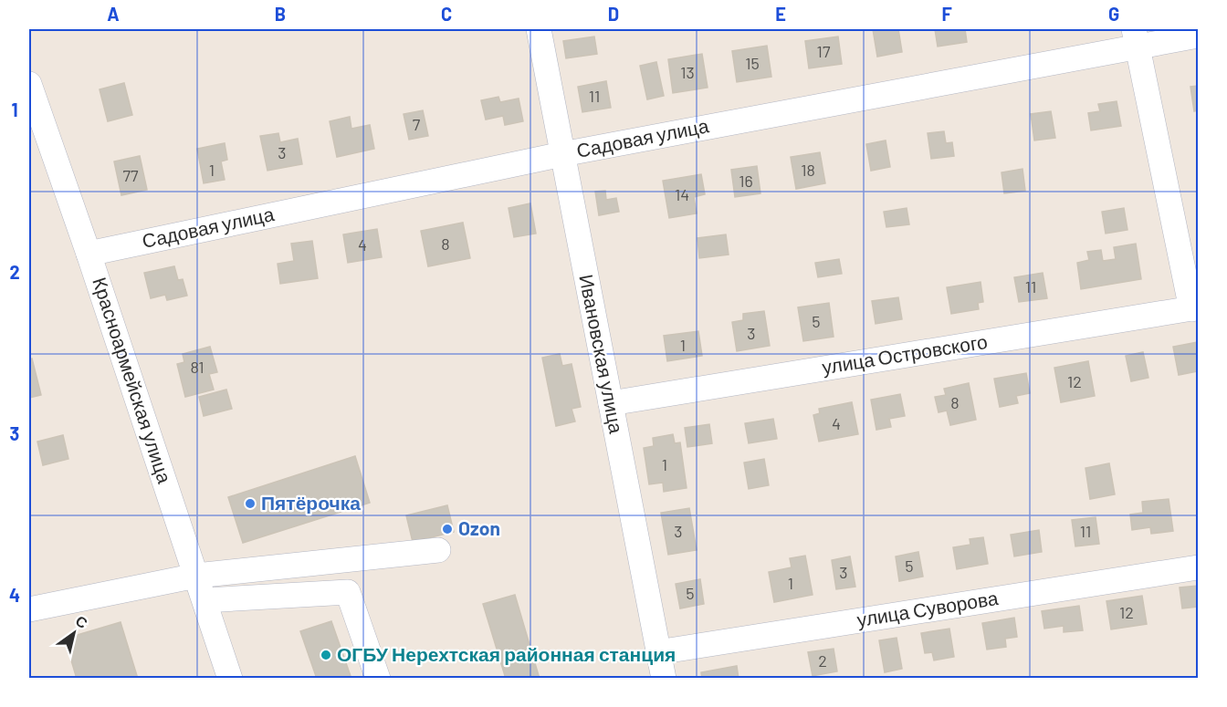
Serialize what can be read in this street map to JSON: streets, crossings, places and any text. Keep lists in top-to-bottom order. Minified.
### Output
{"streets":{"street":["Садовая улица","Ивановская улица","улица Островского","Красноармейская улица","улица Суворова"]},"crossings":[["Садовая улица","Ивановская улица"],["Садовая улица","Красноармейская улица"],["Ивановская улица","улица Островского"],["Ивановская улица","улица Суворова"]],"places":["Пятёрочка","Ozon","ОГБУ Нерехтская районная станция"],"house_numbers":["17","15","13","11","7","3","1","18","77","16","14","8","4","11","5","3","1","81","12","8","4","1","3","11","5","3","1","5","12","2"],"north":"top right","grid":{"columns":["A","B","C","D","E","F","G"],"rows":["1","2","3","4"]}}
